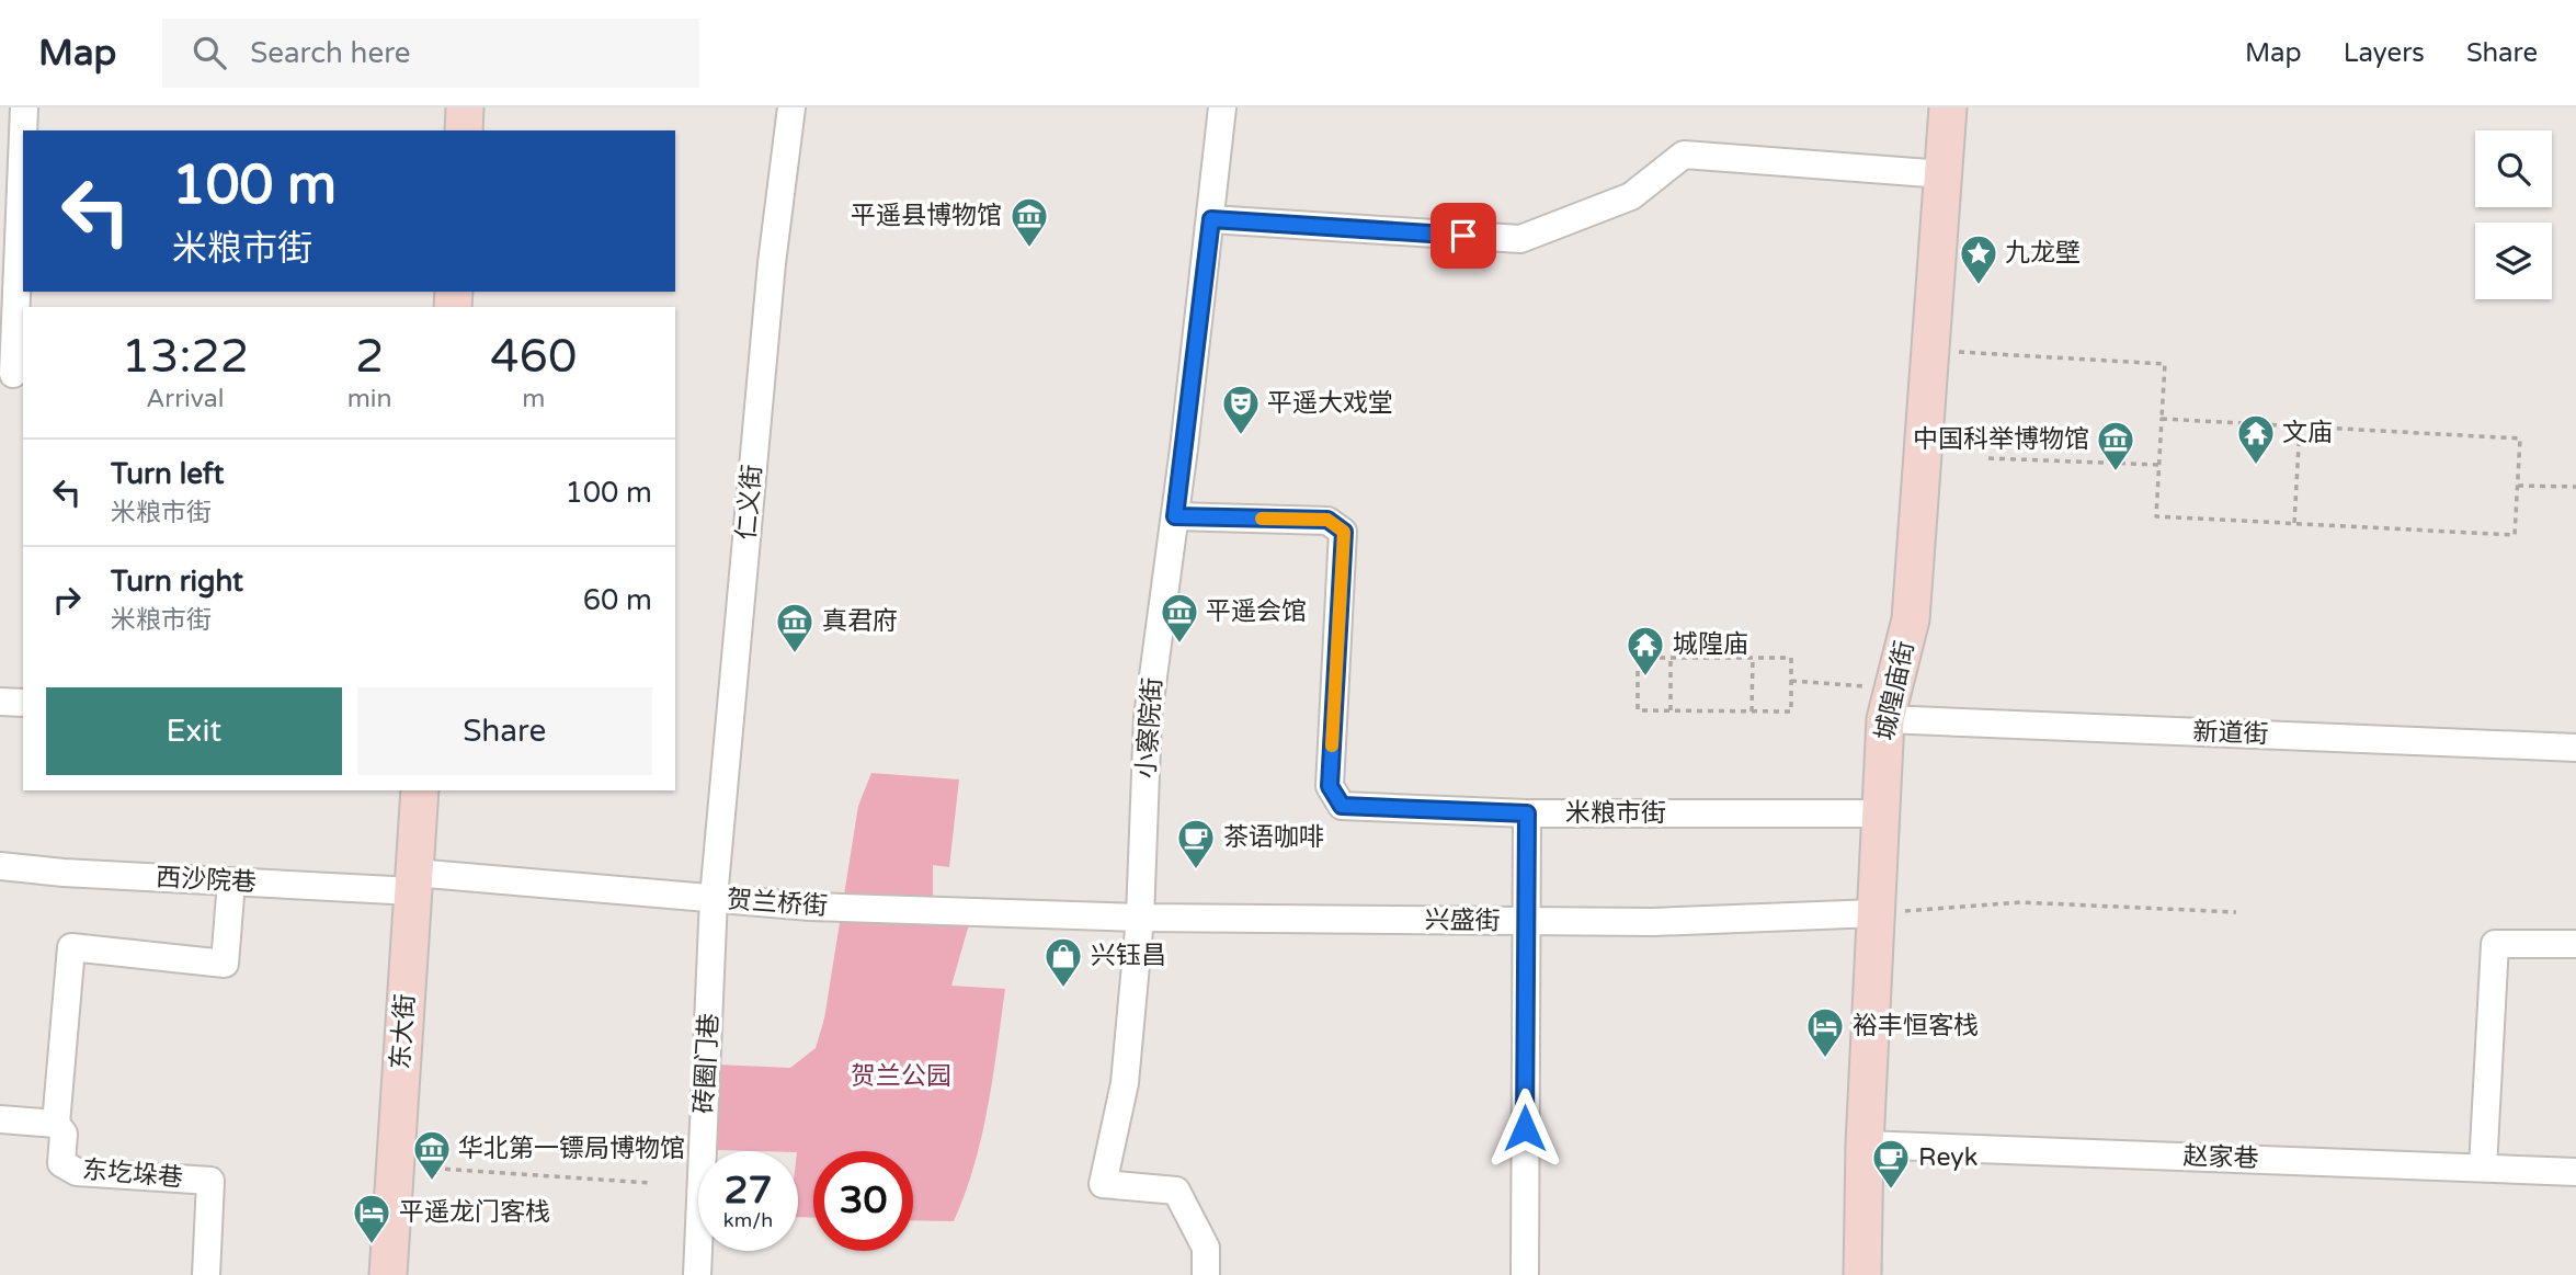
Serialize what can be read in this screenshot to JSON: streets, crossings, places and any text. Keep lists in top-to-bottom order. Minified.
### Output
{"streets":{"street":["仁义街","城隍庙街","小察院街","新道街","米粮市街","西沙院巷","贺兰桥街","兴盛街","东大街","砖圈门巷","赵家巷","东圪垛巷"]},"crossings":[["仁义街","贺兰桥街"],["仁义街","砖圈门巷"],["城隍庙街","新道街"],["城隍庙街","米粮市街"],["城隍庙街","兴盛街"],["城隍庙街","赵家巷"],["小察院街","米粮市街"],["小察院街","贺兰桥街"],["小察院街","兴盛街"],["西沙院巷","贺兰桥街"],["西沙院巷","东大街"],["贺兰桥街","兴盛街"],["贺兰桥街","东大街"],["贺兰桥街","砖圈门巷"]],"parks":["贺兰公园"],"places":{"museum":["平遥县博物馆","中国科举博物馆","平遥会馆","真君府","华北第一镖局博物馆"],"place":["九龙壁"],"theatre":["平遥大戏堂"],"temple":["文庙","城隍庙"],"cafe":["茶语咖啡","Reyk"],"shop":["兴钰昌"],"hotel":["裕丰恒客栈","平遥龙门客栈"]},"page":{"header":"Map","search":"Search here","nav":["Map","Layers","Share"],"turn":["100 m","米粮市街"],"eta":["13:22","Arrival","2","min","460","m"],"list":[{"name":"Turn left","note":"米粮市街","value":"100 m"},{"name":"Turn right","note":"米粮市街","value":"60 m"}],"buttons":["Exit","Share"],"speed":"27 km/h","limit":"30"}}
